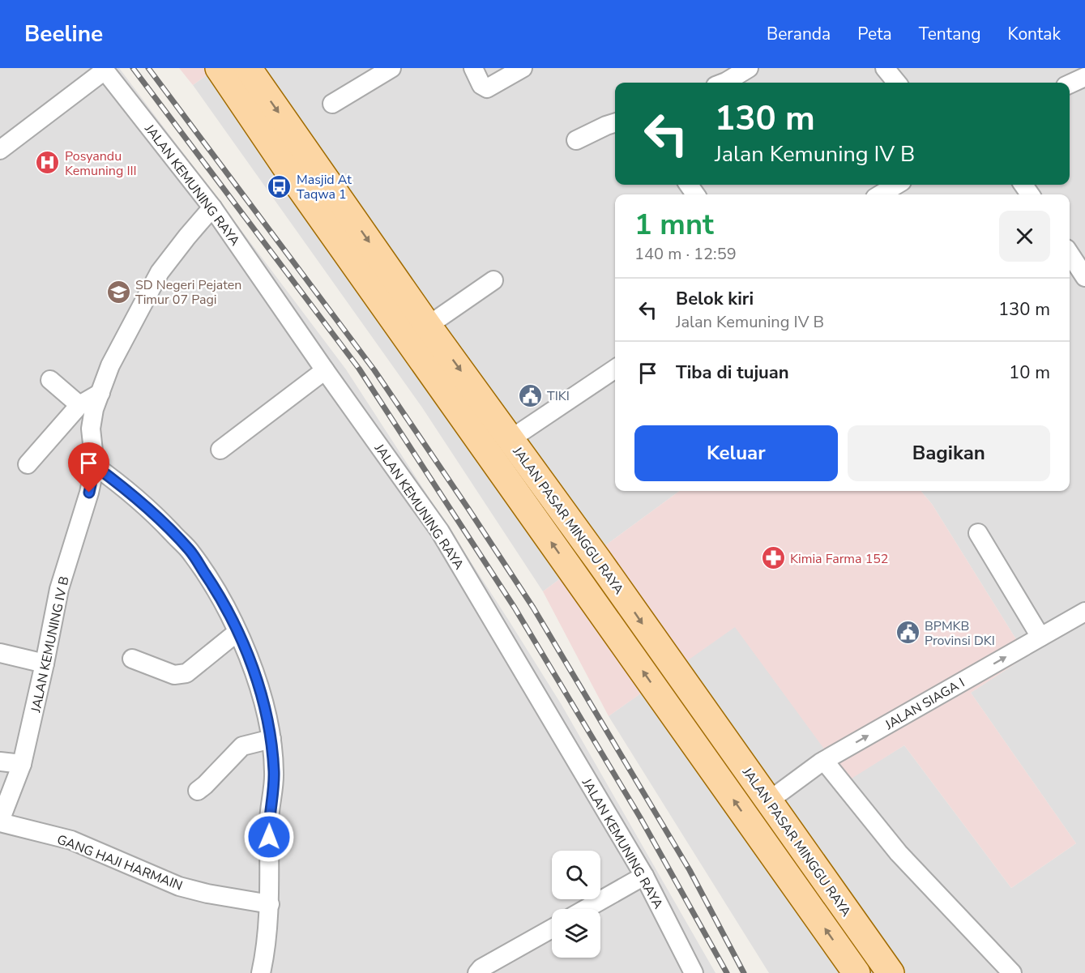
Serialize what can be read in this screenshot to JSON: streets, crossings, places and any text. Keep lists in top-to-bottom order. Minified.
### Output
{"streets":{"main road":["JALAN PASAR MINGGU RAYA"],"street":["JALAN KEMUNING RAYA","JALAN KEMUNING IV B","JALAN SIAGA I","GANG HAJI HARMAIN"]},"crossings":[["JALAN KEMUNING RAYA","JALAN KEMUNING IV B"],["JALAN PASAR MINGGU RAYA","JALAN SIAGA I"],["JALAN KEMUNING IV B","GANG HAJI HARMAIN"]],"one_way":["JALAN SIAGA I"],"places":{"hospital":["Posyandu Kemuning III"],"bus stop":["Masjid At Taqwa 1"],"school or university":["SD Negeri Pejaten Timur 07 Pagi"],"public building":["TIKI","BPMKB Provinsi DKI"],"pharmacy":["Kimia Farma 152"]},"page":{"header":"Beeline","nav":["Beranda","Peta","Tentang","Kontak"],"turn":["130 m","Jalan Kemuning IV B"],"heading":["1 mnt","140 m · 12:59"],"list":[{"name":"Belok kiri","note":"Jalan Kemuning IV B","value":"130 m"},{"name":"Tiba di tujuan","value":"10 m"}],"buttons":["Keluar","Bagikan"]}}
